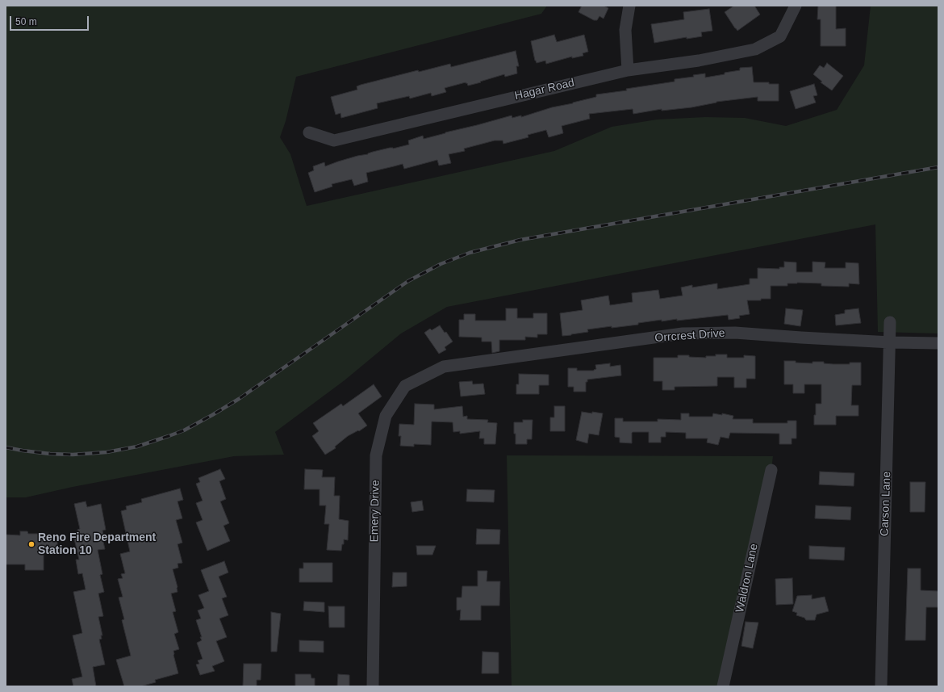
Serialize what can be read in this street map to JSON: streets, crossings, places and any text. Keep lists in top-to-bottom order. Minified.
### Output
{"streets":{"street":["Hagar Road","Orrcrest Drive","Carson Lane","Emery Drive","Waldron Lane"]},"crossings":[["Orrcrest Drive","Carson Lane"],["Orrcrest Drive","Emery Drive"]],"places":["Reno Fire Department Station 10"],"scale_bar":"50 m"}
